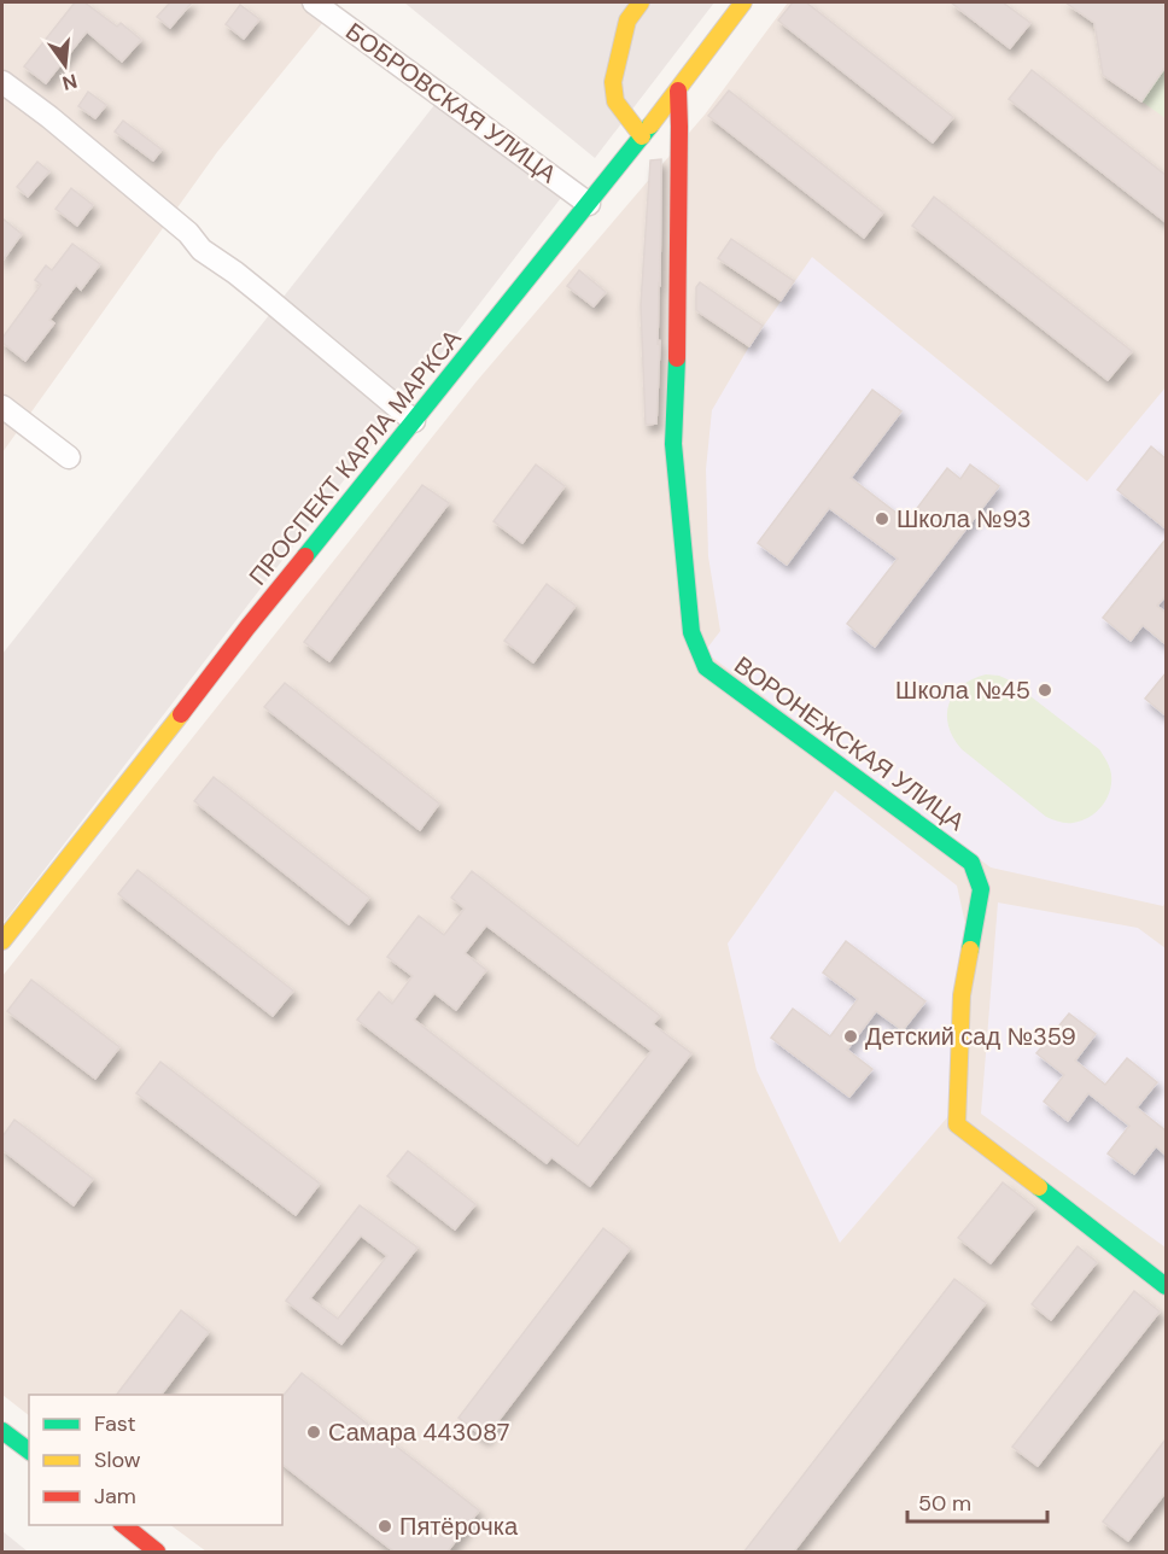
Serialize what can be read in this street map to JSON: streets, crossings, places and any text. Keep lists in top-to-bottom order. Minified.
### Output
{"streets":{"street":["БОБРОВСКАЯ УЛИЦА","ПРОСПЕКТ КАРЛА МАРКСА","ВОРОНЕЖСКАЯ УЛИЦА"]},"crossings":[["БОБРОВСКАЯ УЛИЦА","ПРОСПЕКТ КАРЛА МАРКСА"],["ПРОСПЕКТ КАРЛА МАРКСА","ВОРОНЕЖСКАЯ УЛИЦА"]],"places":["Школа №93","Школа №45","Детский сад №359","Самара 443087","Пятёрочка"],"legend":["Fast","Slow","Jam"],"scale_bar":"50 m","north":"bottom"}
